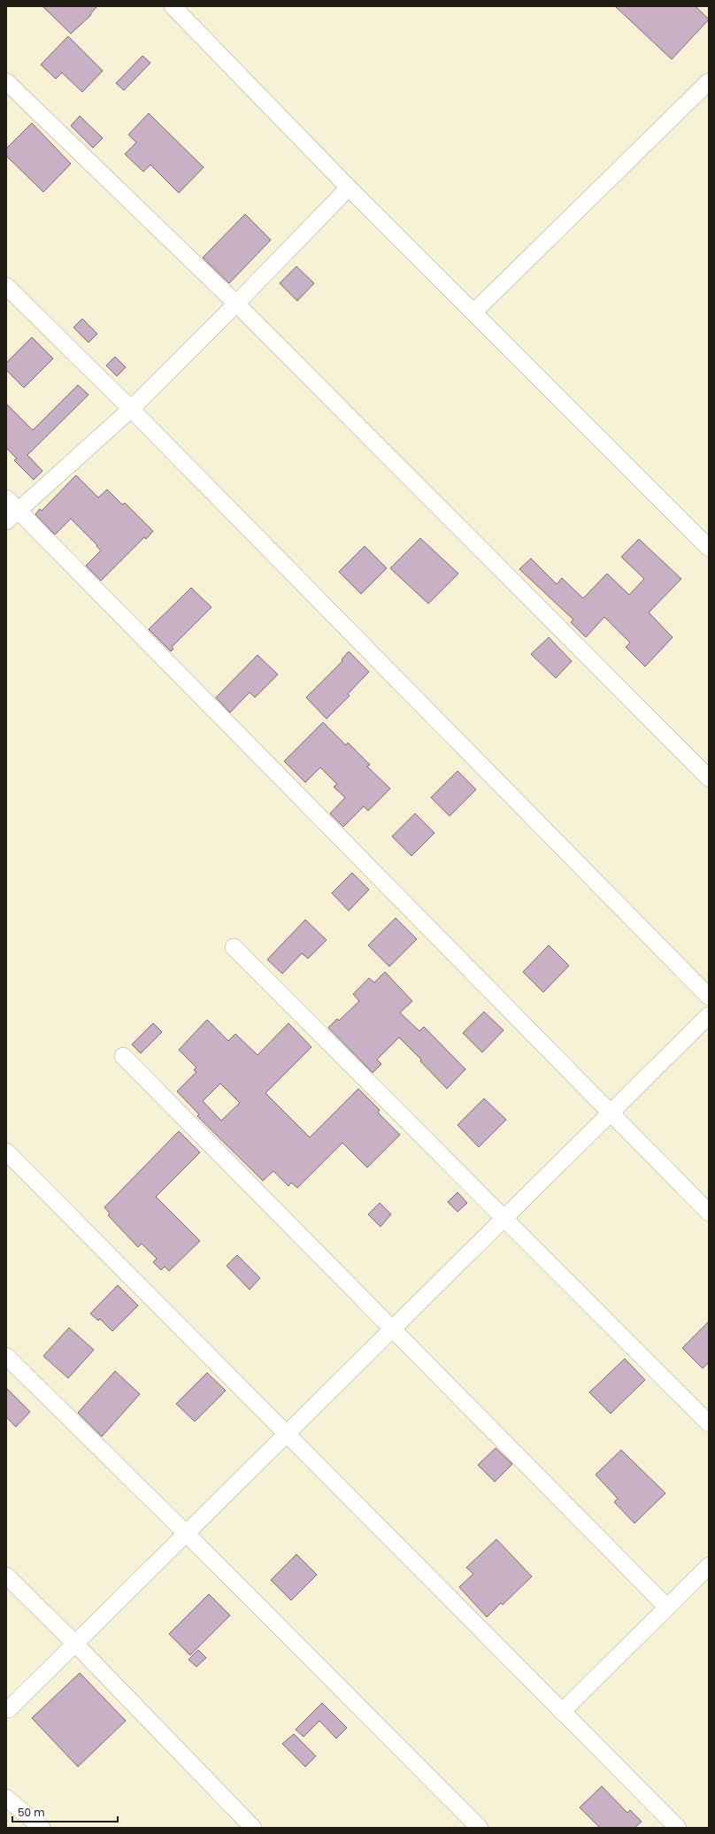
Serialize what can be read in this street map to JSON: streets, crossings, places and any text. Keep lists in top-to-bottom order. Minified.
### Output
{"scale_bar":"50 m"}
